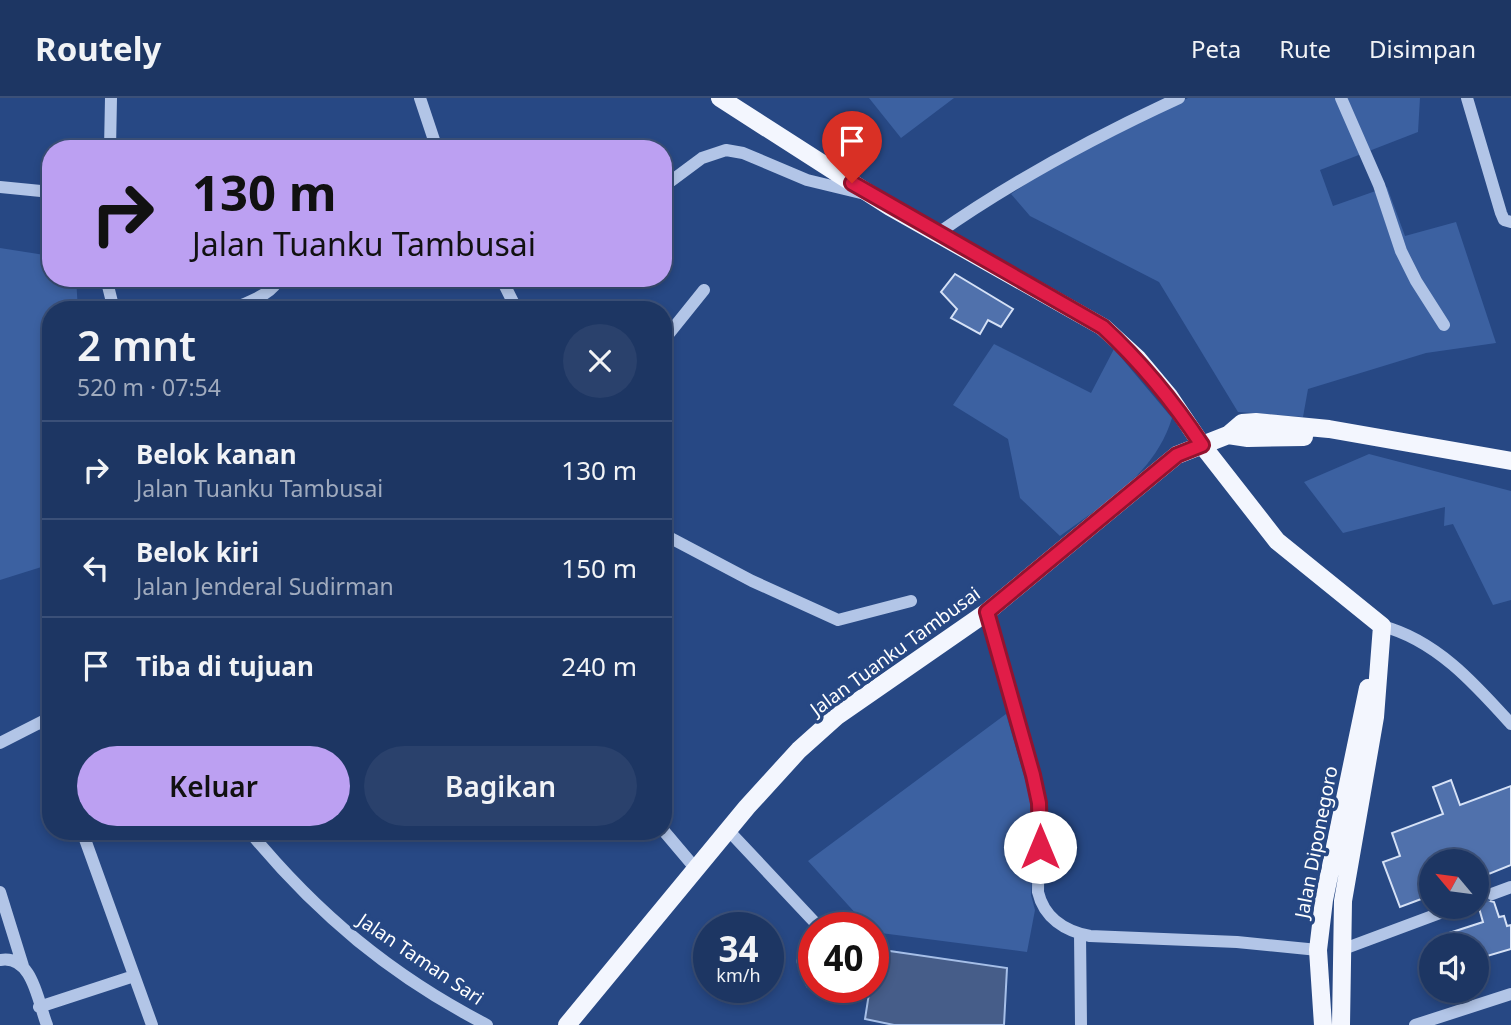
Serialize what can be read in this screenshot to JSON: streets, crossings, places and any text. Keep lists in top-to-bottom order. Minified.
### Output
{"streets":{"main road":["Jalan Tuanku Tambusai","Jalan Diponegoro"],"street":["Jalan Taman Sari"]},"north":"top left","page":{"header":"Routely","nav":["Peta","Rute","Disimpan"],"turn":["130 m","Jalan Tuanku Tambusai"],"heading":["2 mnt","520 m · 07:54"],"list":[{"name":"Belok kanan","note":"Jalan Tuanku Tambusai","value":"130 m"},{"name":"Belok kiri","note":"Jalan Jenderal Sudirman","value":"150 m"},{"name":"Tiba di tujuan","value":"240 m"}],"buttons":["Keluar","Bagikan"],"speed":"34 km/h","limit":"40"}}
